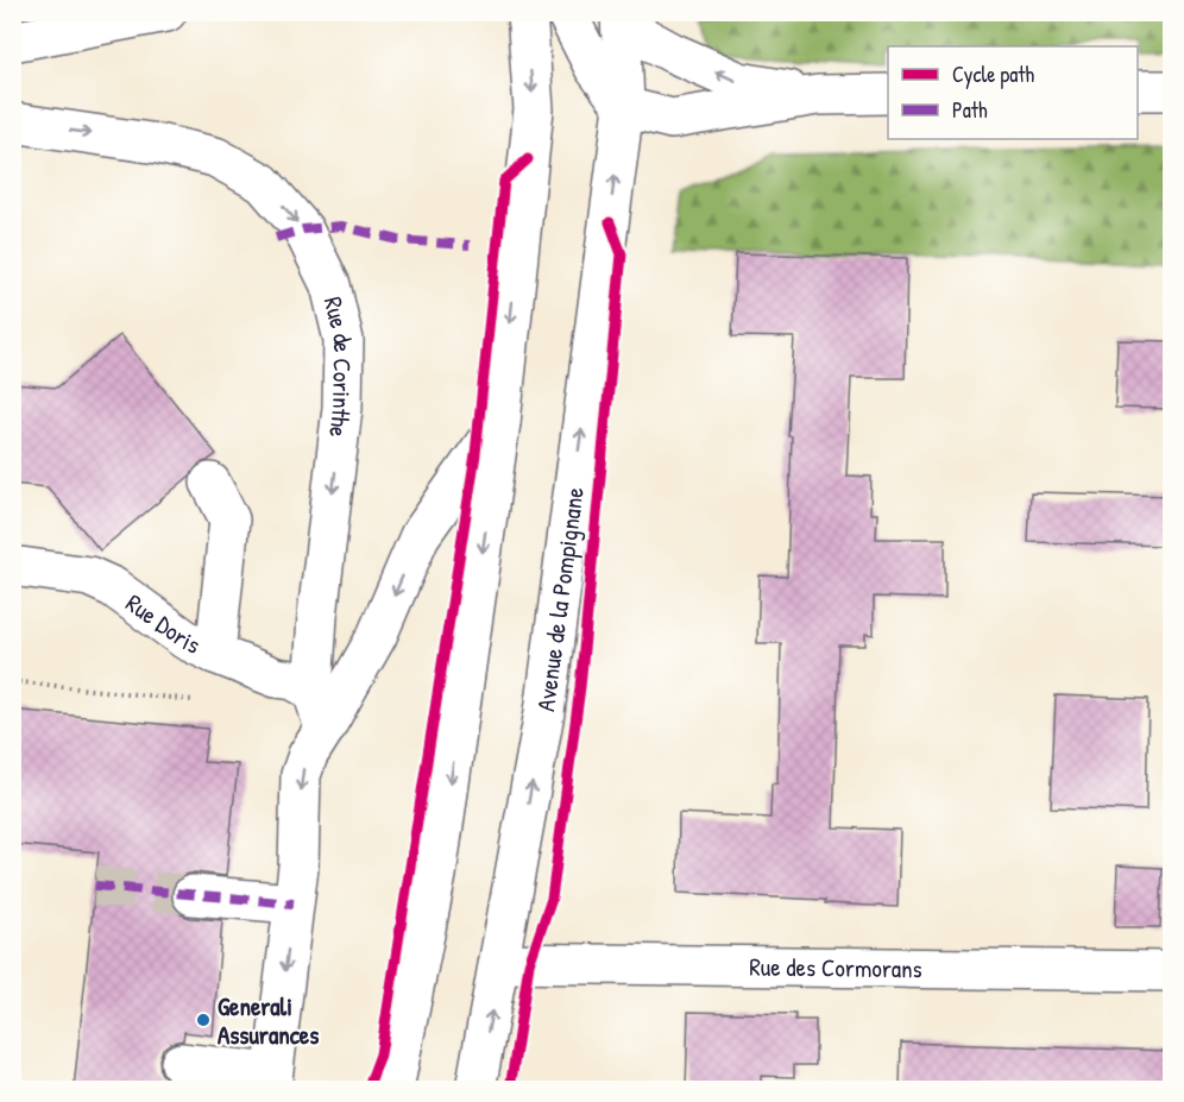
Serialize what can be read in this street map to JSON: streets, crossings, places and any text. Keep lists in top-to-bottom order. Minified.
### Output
{"streets":{"main road":["Rue de Corinthe","Avenue de la Pompignane","Rue Doris","Rue des Cormorans"]},"crossings":[["Rue de Corinthe","Rue Doris"],["Avenue de la Pompignane","Rue des Cormorans"]],"one_way":["Rue de Corinthe"],"places":["Generali Assurances"],"legend":["Cycle path","Path"]}
